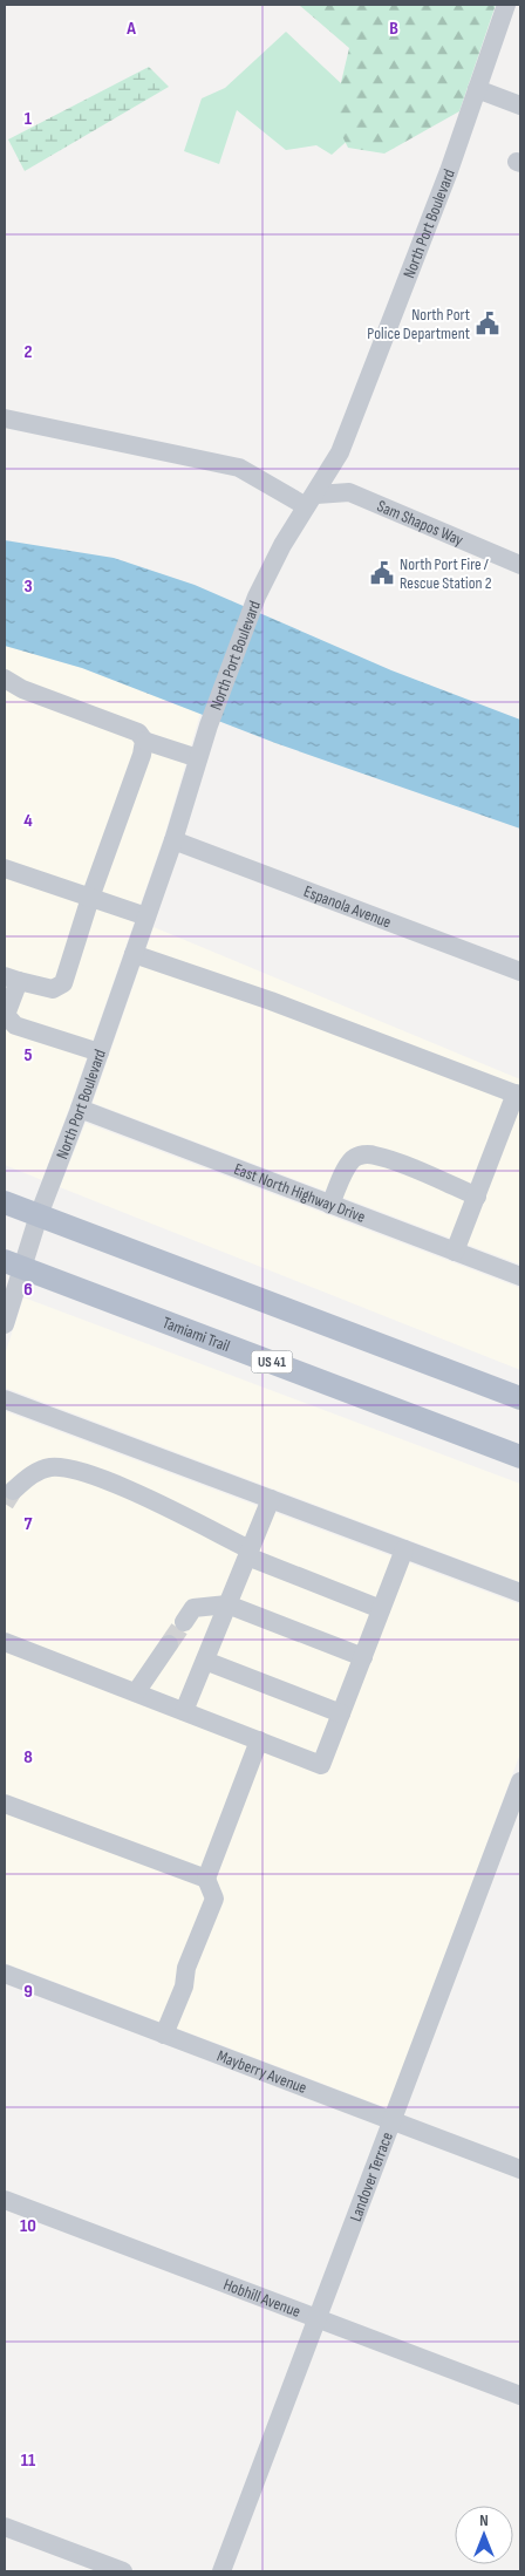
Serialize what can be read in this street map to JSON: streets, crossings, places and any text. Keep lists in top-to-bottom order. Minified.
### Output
{"streets":{"main road":["Tamiami Trail","US 41"],"street":["North Port Boulevard","Sam Shapos Way","Espanola Avenue","East North Highway Drive","Mayberry Avenue","Landover Terrace","Hobhill Avenue"]},"crossings":[["North Port Boulevard","Sam Shapos Way"],["North Port Boulevard","Espanola Avenue"],["North Port Boulevard","East North Highway Drive"],["North Port Boulevard","Tamiami Trail"],["Mayberry Avenue","Landover Terrace"],["Landover Terrace","Hobhill Avenue"]],"places":{"public building":["North Port Police Department","North Port Fire / Rescue Station 2"]},"north":"top","grid":{"columns":["A","B"],"rows":["1","2","3","4","5","6","7","8","9","10","11"]}}
